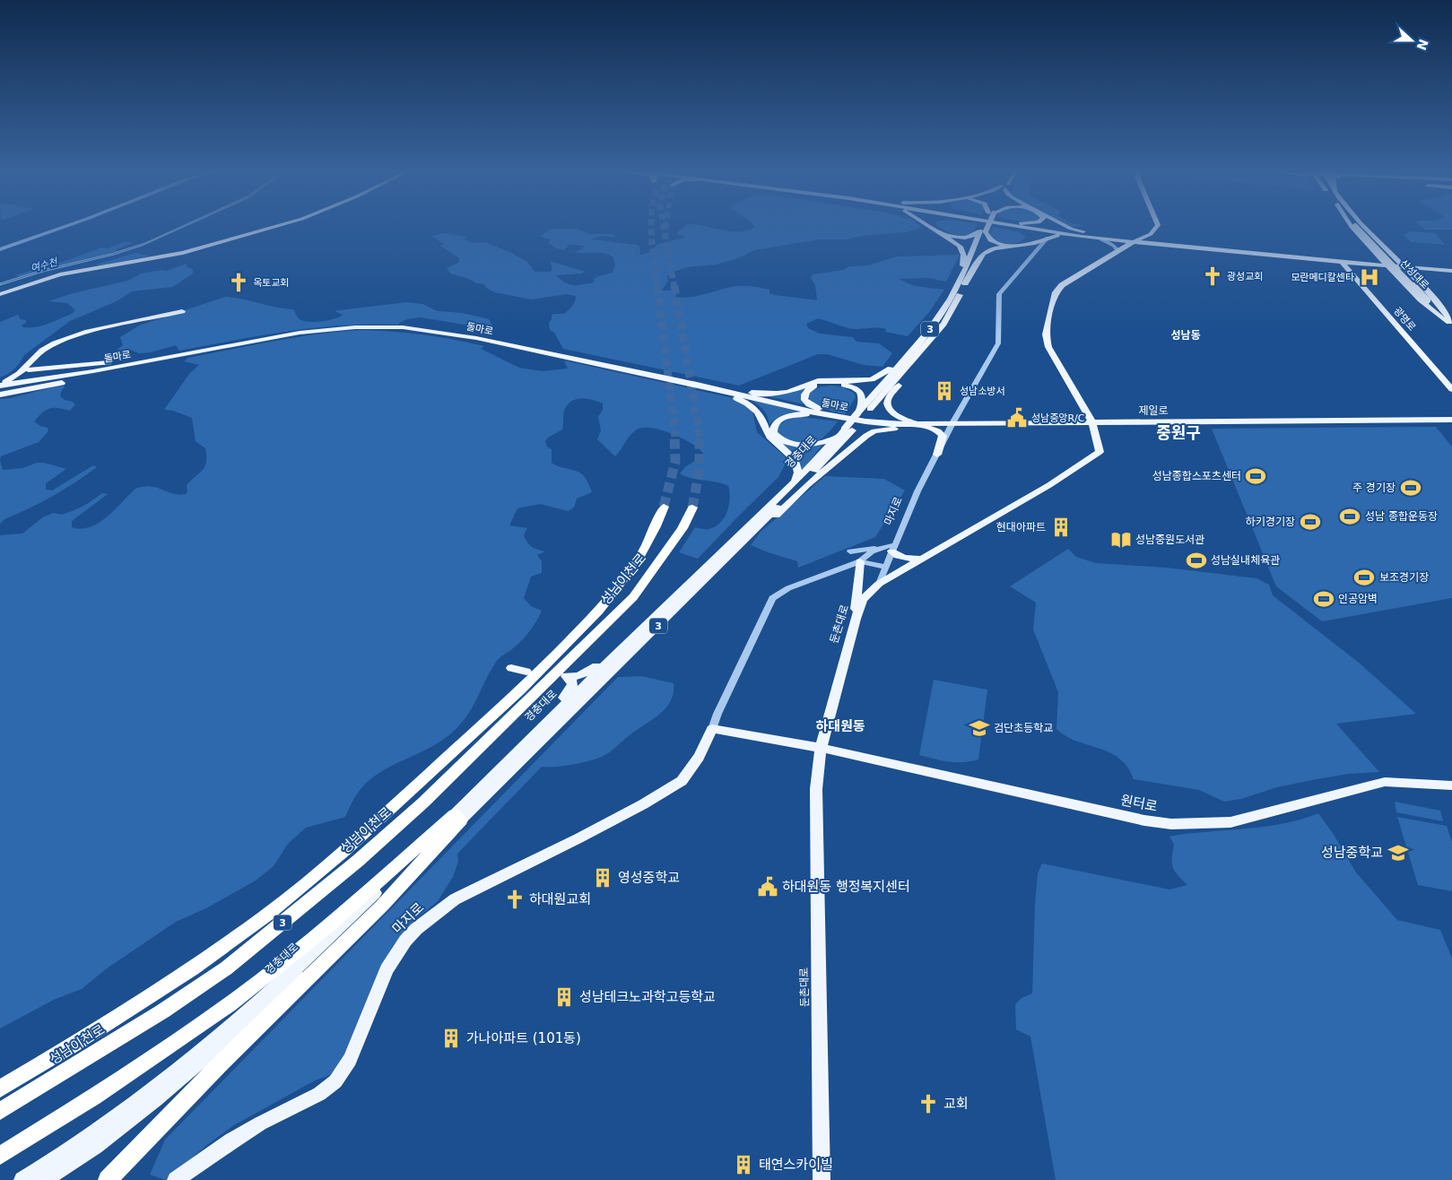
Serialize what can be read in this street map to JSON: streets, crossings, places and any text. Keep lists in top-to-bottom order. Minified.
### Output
{"streets":{"highway":["3","성남이천로"],"main road":["산성대로","광명로","돌마로","제일로","경충대로","마지로","둔촌대로","원터로"]},"crossings":[["돌마로","제일로"],["돌마로","마지로"],["제일로","마지로"],["제일로","둔촌대로"],["마지로","둔촌대로"],["둔촌대로","원터로"]],"districts":["성남동","중원구","하대원동"],"water":["여수천"],"places":{"church":["광성교회","옥토교회","하대원교회","교회"],"hospital":["모란메디칼센타"],"building":["성남소방서","현대아파트","영성중학교","성남테크노과학고등학교","가나아파트 (101동)","태연스카이빌"],"public building":["성남중앙R/C","하대원동 행정복지센터"],"sports":["성남종합스포츠센터","주 경기장","성남 종합운동장","하키경기장","성남실내체육관","보조경기장","인공암벽"],"library":["성남중원도서관"],"school or university":["검단초등학교","성남중학교"]},"north":"right"}
